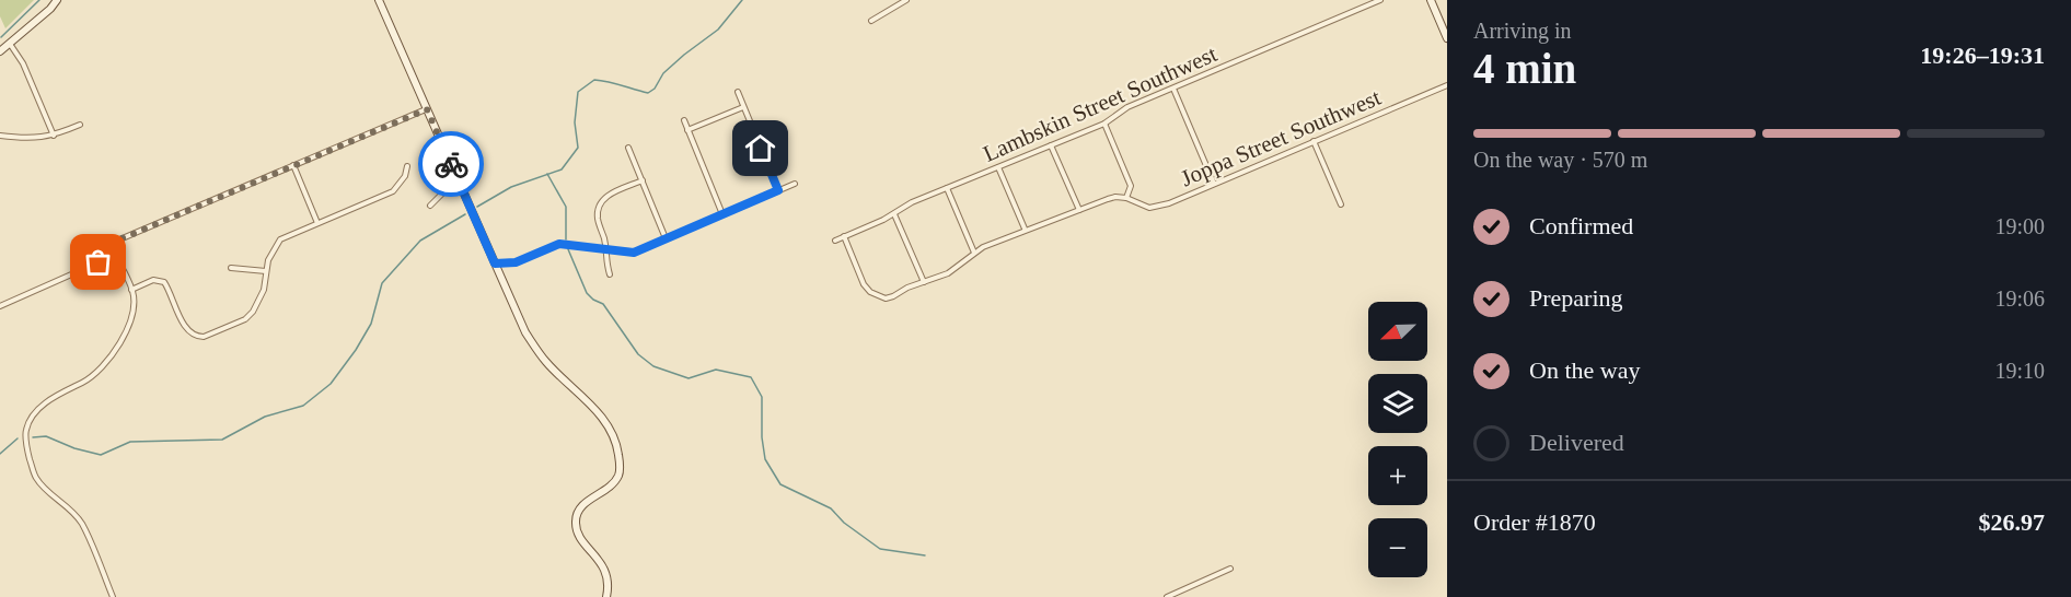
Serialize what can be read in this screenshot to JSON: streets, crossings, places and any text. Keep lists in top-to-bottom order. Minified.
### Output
{"streets":{"street":["Lambskin Street Southwest","Joppa Street Southwest"]},"north":"bottom left","page":{"heading":["4 min","Arriving in","19:26–19:31"],"panel":["Order #1870","$26.97"],"bar":"On the way · 570 m","list":[["Confirmed","19:00"],["Preparing","19:06"],["On the way","19:10"],"Delivered"],"map_buttons":["+","−"]}}
